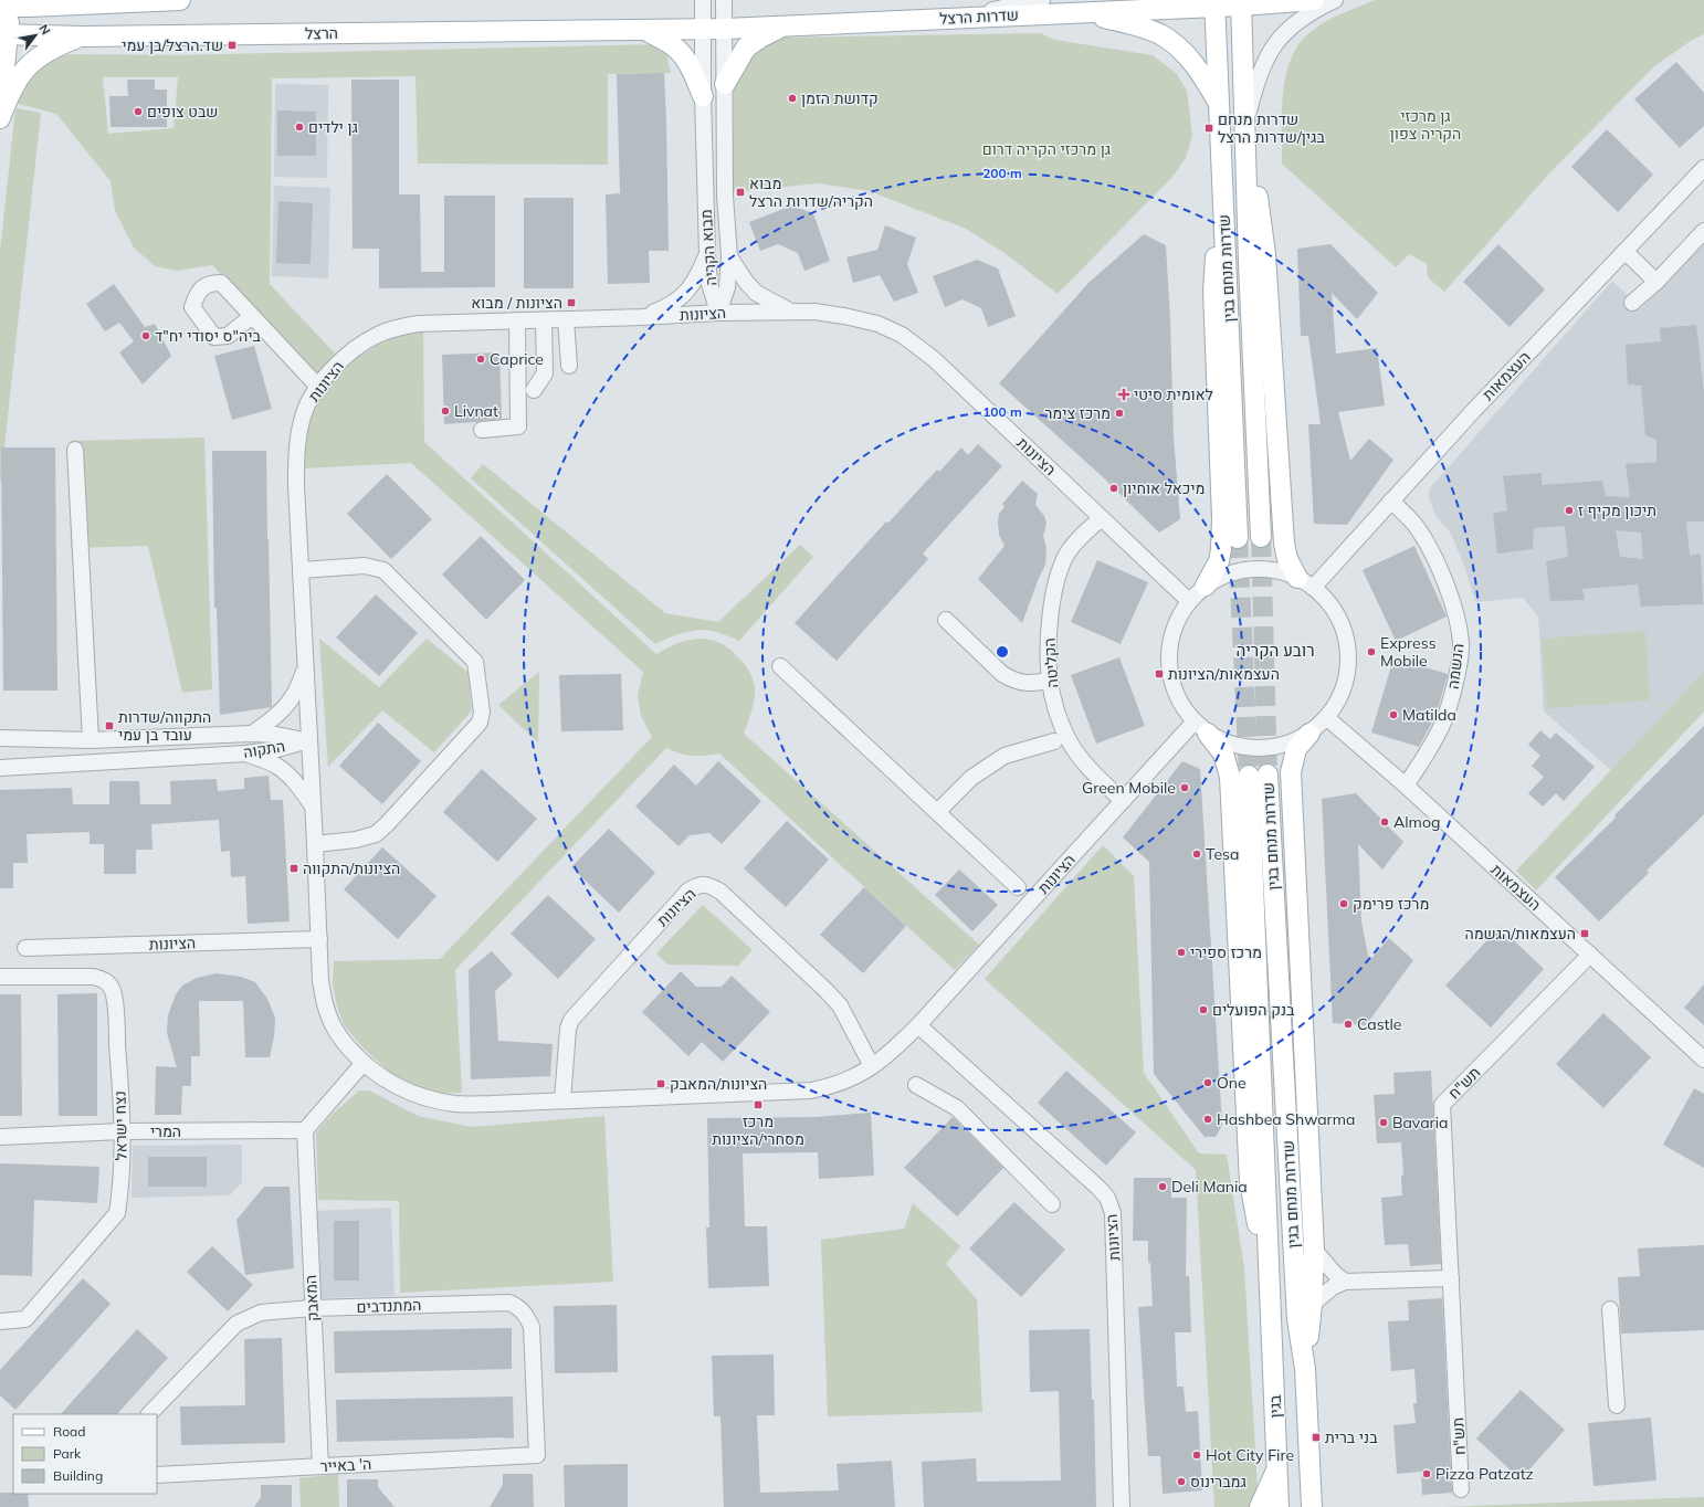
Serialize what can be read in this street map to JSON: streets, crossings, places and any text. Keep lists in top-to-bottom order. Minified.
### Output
{"streets":{"main road":["שדרות הרצל","הרצל","שדרות מנחם בגין","בגין"],"street":["מבוא הקריה","הציונות","העצמאות","הקליטה","הנשמה","התקוה","תש\"ח","נצח ישראל","המרי","המאבק","המתנדבים","ה' באייר"]},"crossings":[["שדרות הרצל","הרצל"],["שדרות הרצל","מבוא הקריה"],["שדרות הרצל","שדרות מנחם בגין"],["מבוא הקריה","הציונות"],["שדרות מנחם בגין","בגין"],["הציונות","הקליטה"],["הציונות","התקוה"],["העצמאות","הנשמה"],["העצמאות","תש\"ח"],["נצח ישראל","המרי"],["המרי","המאבק"],["המאבק","המתנדבים"],["המאבק","ה' באייר"],["המתנדבים","ה' באייר"]],"districts":["רובע הקריה"],"parks":["גן מרכזי הקריה צפון","גן מרכזי הקריה דרום"],"places":{"transit":["שד.הרצל/בן עמי","שדרות מנחם בגין/שדרות הרצל","מבוא הקריה/שדרות הרצל","הציונות / מבוא","העצמאות/הציונות","התקווה/שדרות עובד בן עמי","הציונות/התקווה","העצמאות/הגשמה","הציונות/המאבק","מרכז מסחרי/הציונות","בני ברית"],"other":["קדושת הזמן","שבט צופים","גן ילדים","ביה\"ס יסודי יח\"ד","Caprice","Livnat","מרכז צימר","מיכאל אוחיון","תיכון מקיף ז","Express Mobile","Matilda","Green Mobile","Almog","Tesa","מרכז פרימק","מרכז ספירי","בנק הפועלים","Castle","One","Hashbea Shwarma","Bavaria","Deli Mania","Hot City Fire","Pizza Patzatz","גמברינוס"],"health":["לאומית סיטי"]},"legend":["Road","Park","Building"],"north":"top right","rings":["200 m","100 m"]}
